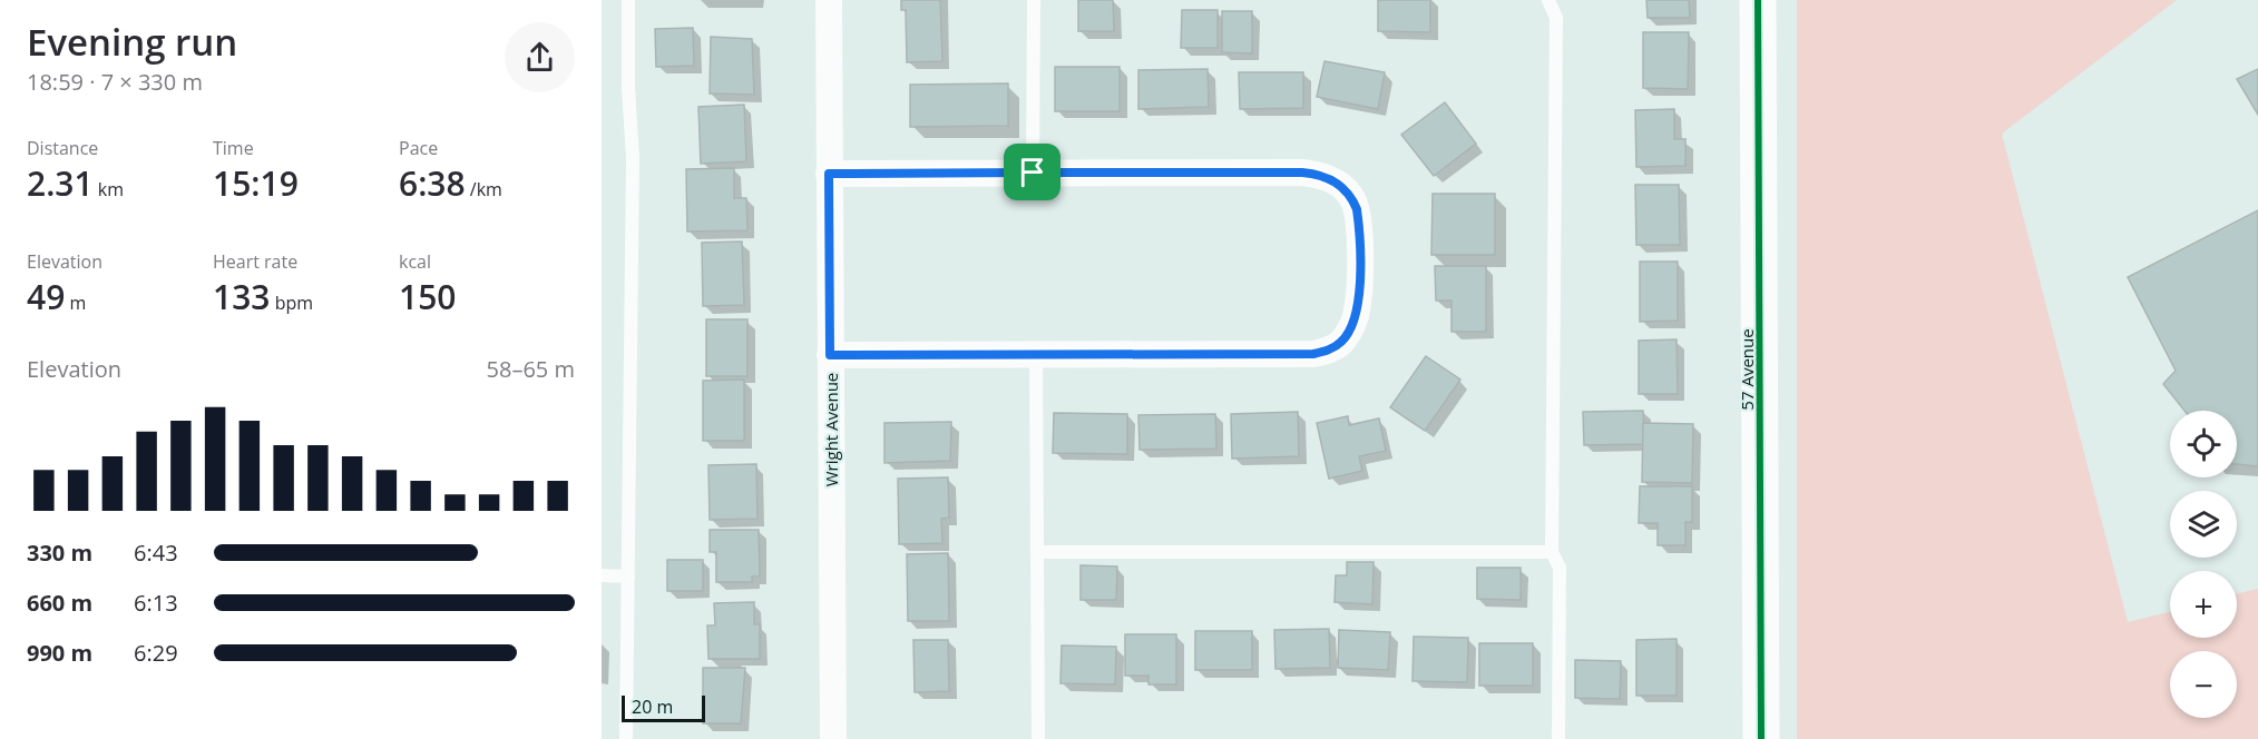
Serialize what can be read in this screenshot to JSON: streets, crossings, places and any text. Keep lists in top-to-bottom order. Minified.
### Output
{"streets":{"street":["57 Avenue","Wright Avenue"]},"scale_bar":"20 m","page":{"heading":["Evening run","18:59 · 7 × 330 m"],"stats":[["Distance","2.31 km"],["Time","15:19"],["Pace","6:38 /km"],["Elevation","49 m"],["Heart rate","133 bpm"],["kcal","150"]],"chart":["Elevation","58–65 m"],"map_buttons":["+","−"],"list":[{"name":"330 m","note":"6:43"},{"name":"660 m","note":"6:13"},{"name":"990 m","note":"6:29"}],"scale":"20 m"}}
